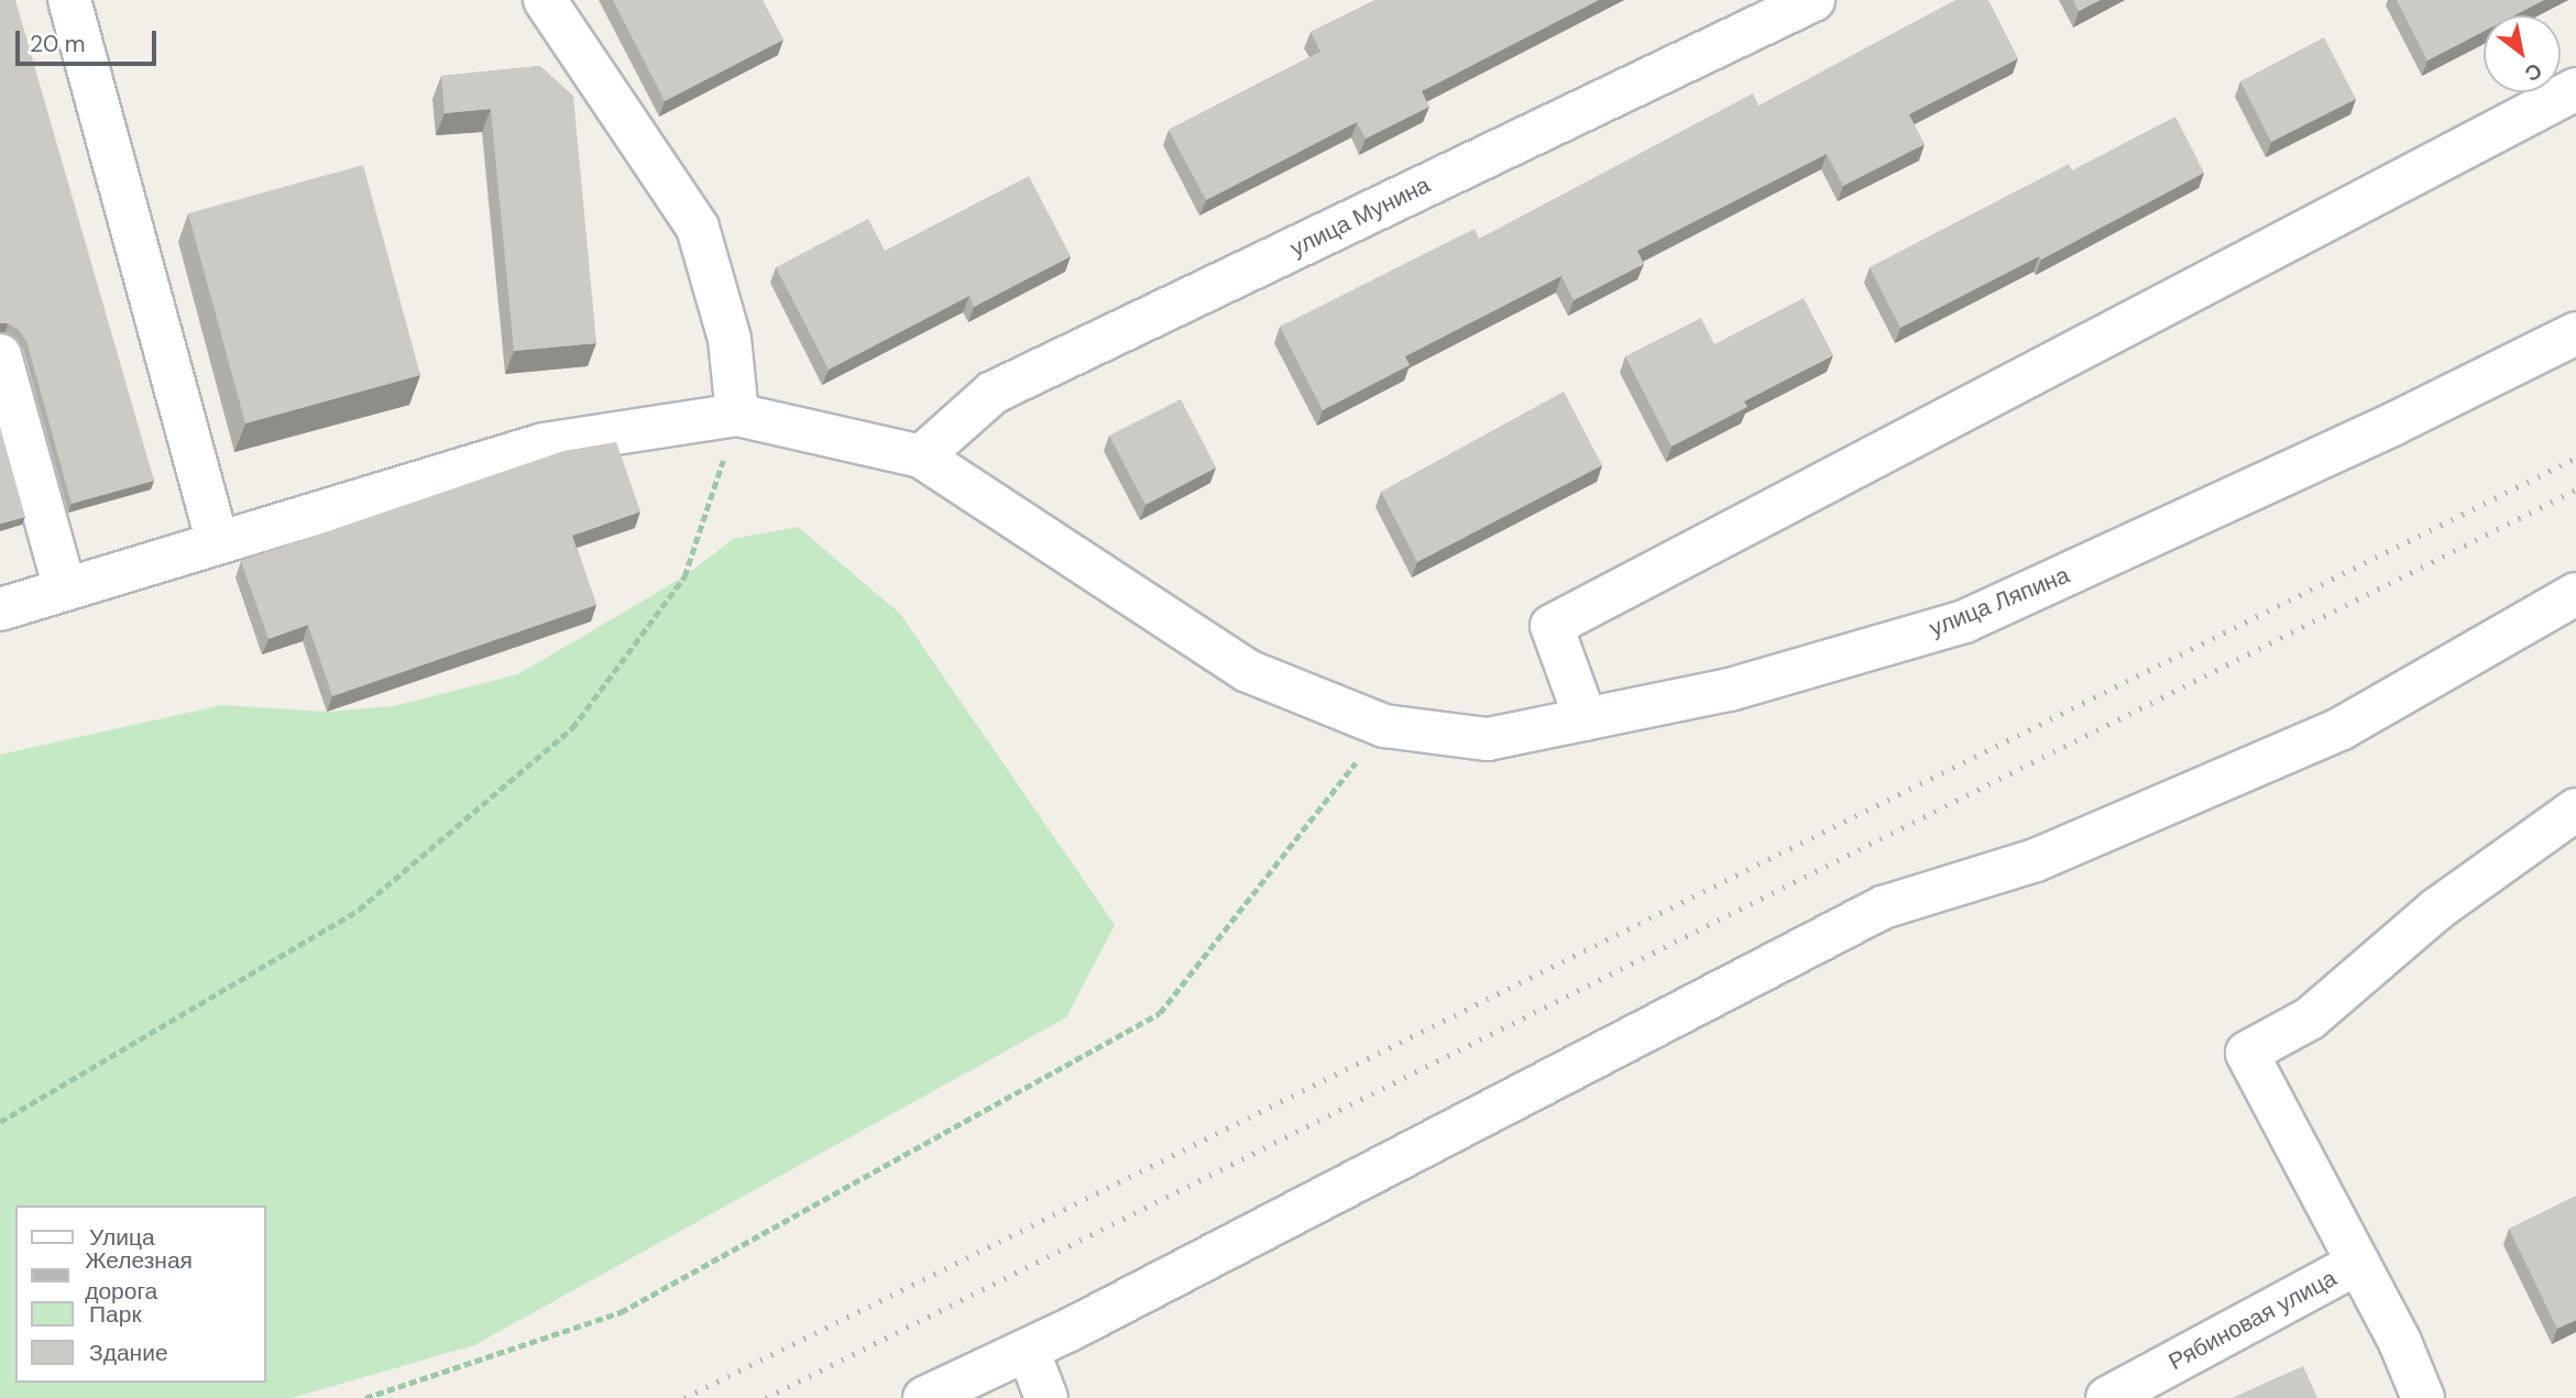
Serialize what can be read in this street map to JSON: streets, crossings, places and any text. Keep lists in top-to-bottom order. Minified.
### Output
{"streets":{"street":["улица Мунина","улица Ляпина","Рябиновая улица"]},"crossings":[["улица Мунина","улица Ляпина"]],"legend":["Улица","Железная дорога","Парк","Здание"],"scale_bar":"20 m","north":"bottom right"}
